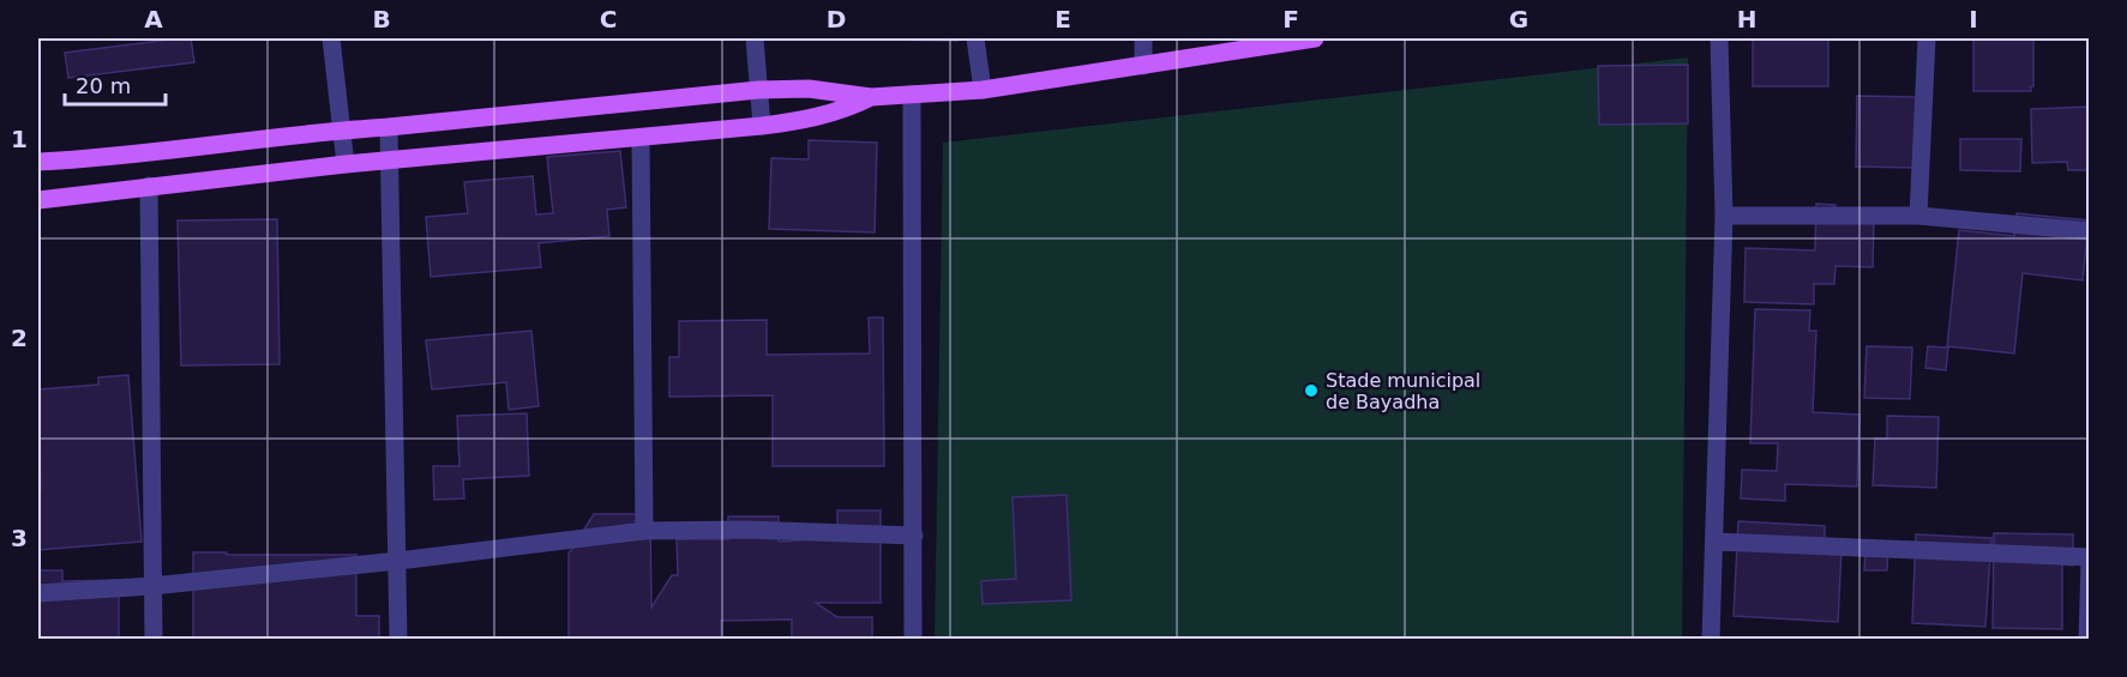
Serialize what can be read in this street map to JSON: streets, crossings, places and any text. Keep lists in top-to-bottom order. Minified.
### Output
{"places":["Stade municipal de Bayadha"],"scale_bar":"20 m","grid":{"columns":["A","B","C","D","E","F","G","H","I"],"rows":["1","2","3"]}}
